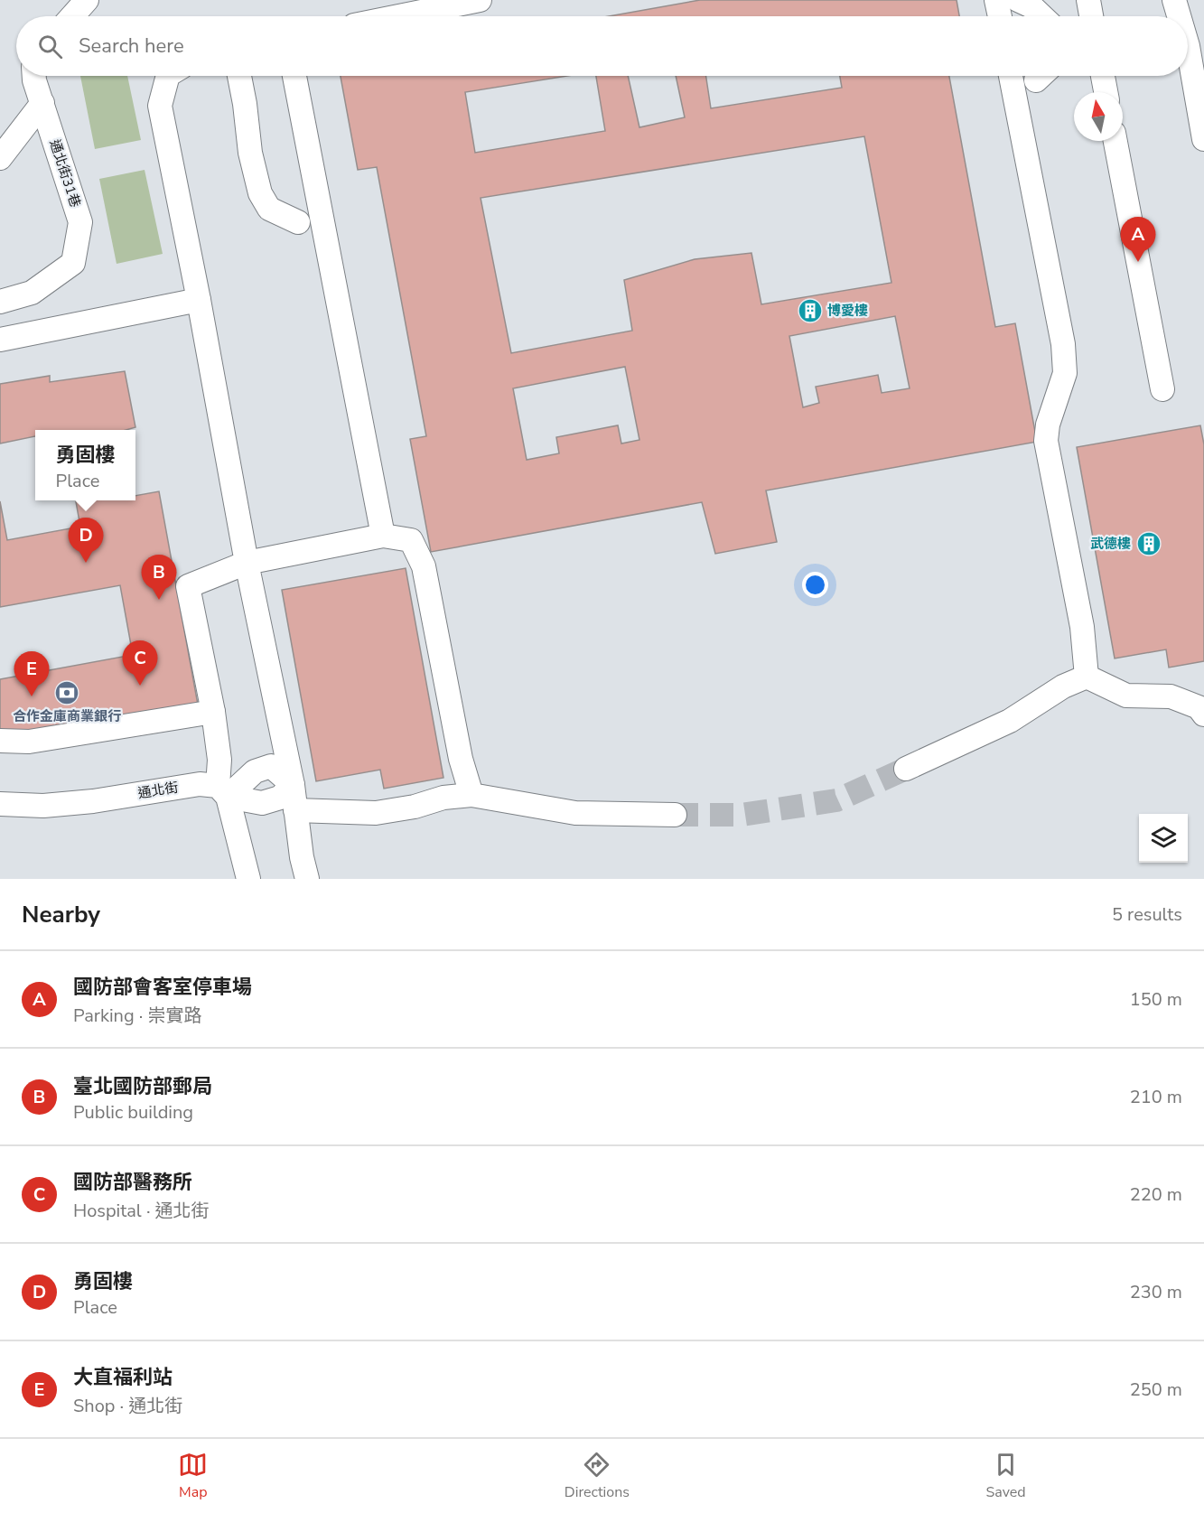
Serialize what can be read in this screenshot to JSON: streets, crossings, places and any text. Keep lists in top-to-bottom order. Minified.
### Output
{"streets":{"street":["通北街31巷","通北街"]},"places":{"building":["博愛樓","武德樓"],"bank":["合作金庫商業銀行"]},"north":"top","page":{"search":"Search here","pins":["A","D","B","C","E"],"popup":["勇固樓","Place"],"heading":["Nearby","5 results"],"list":[{"mark":"A","name":"國防部會客室停車場","note":"Parking · 崇實路","value":"150 m"},{"mark":"B","name":"臺北國防部郵局","note":"Public building","value":"210 m"},{"mark":"C","name":"國防部醫務所","note":"Hospital · 通北街","value":"220 m"},{"mark":"D","name":"勇固樓","note":"Place","value":"230 m"},{"mark":"E","name":"大直福利站","note":"Shop · 通北街","value":"250 m"}],"nav":["Map","Directions","Saved"]}}
